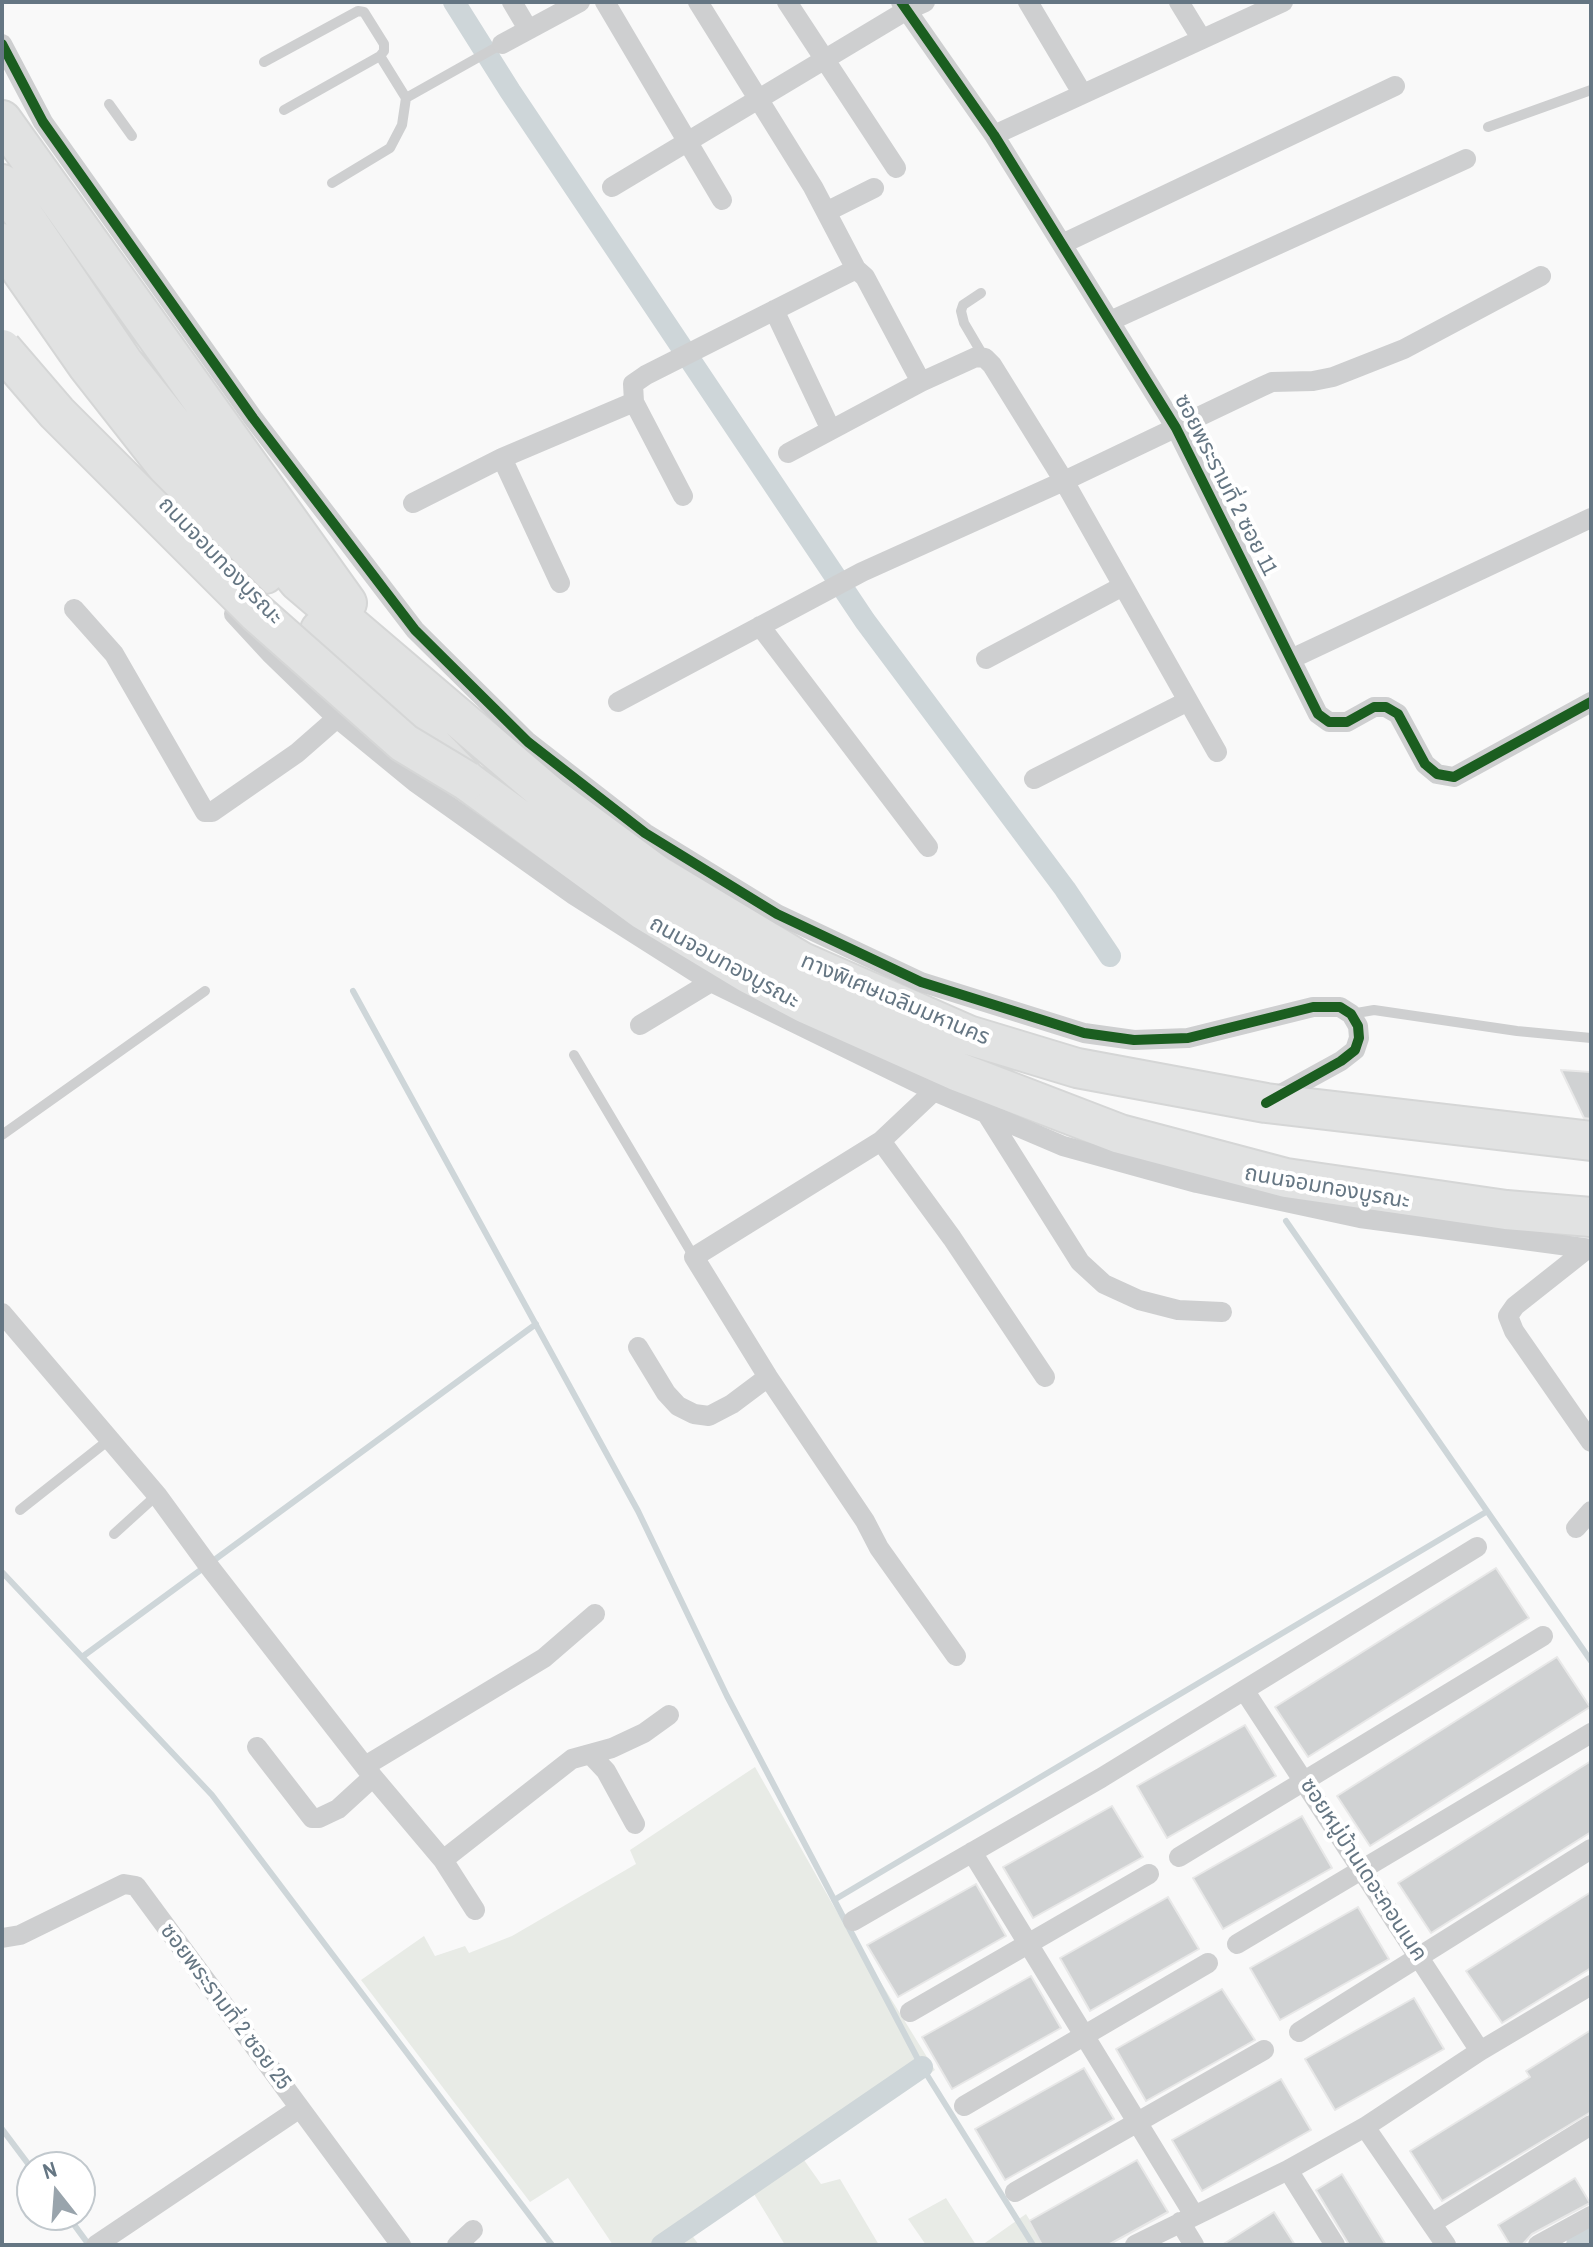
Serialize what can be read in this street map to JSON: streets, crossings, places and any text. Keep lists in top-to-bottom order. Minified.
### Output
{"streets":{"highway":["ทางพิเศษเฉลิมมหานคร"],"street":["ซอยพระรามที่ 2 ซอย 11","ถนนจอมทองบูรณะ","ซอยหมู่บ้านเดอะคอนเนค","ซอยพระรามที่ 2 ซอย 25"]},"crossings":[["ถนนจอมทองบูรณะ","ทางพิเศษเฉลิมมหานคร"]],"north":"top"}
